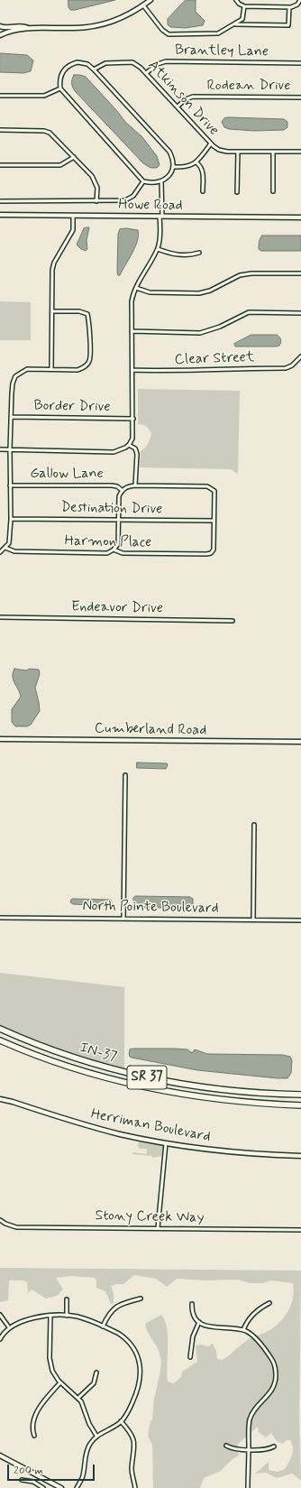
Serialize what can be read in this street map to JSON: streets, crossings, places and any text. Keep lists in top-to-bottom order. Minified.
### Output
{"streets":{"highway":["IN-37","SR 37"],"street":["Brantley Lane","Rodean Drive","Atkinson Drive","Howe Road","Clear Street","Border Drive","Gallow Lane","Destination Drive","Harmon Place","Endeavor Drive","Cumberland Road","North Pointe Boulevard","Herriman Boulevard","Stony Creek Way"]},"crossings":[["Brantley Lane","Atkinson Drive"],["Rodean Drive","Atkinson Drive"],["Destination Drive","Harmon Place"]],"scale_bar":"200 m"}
